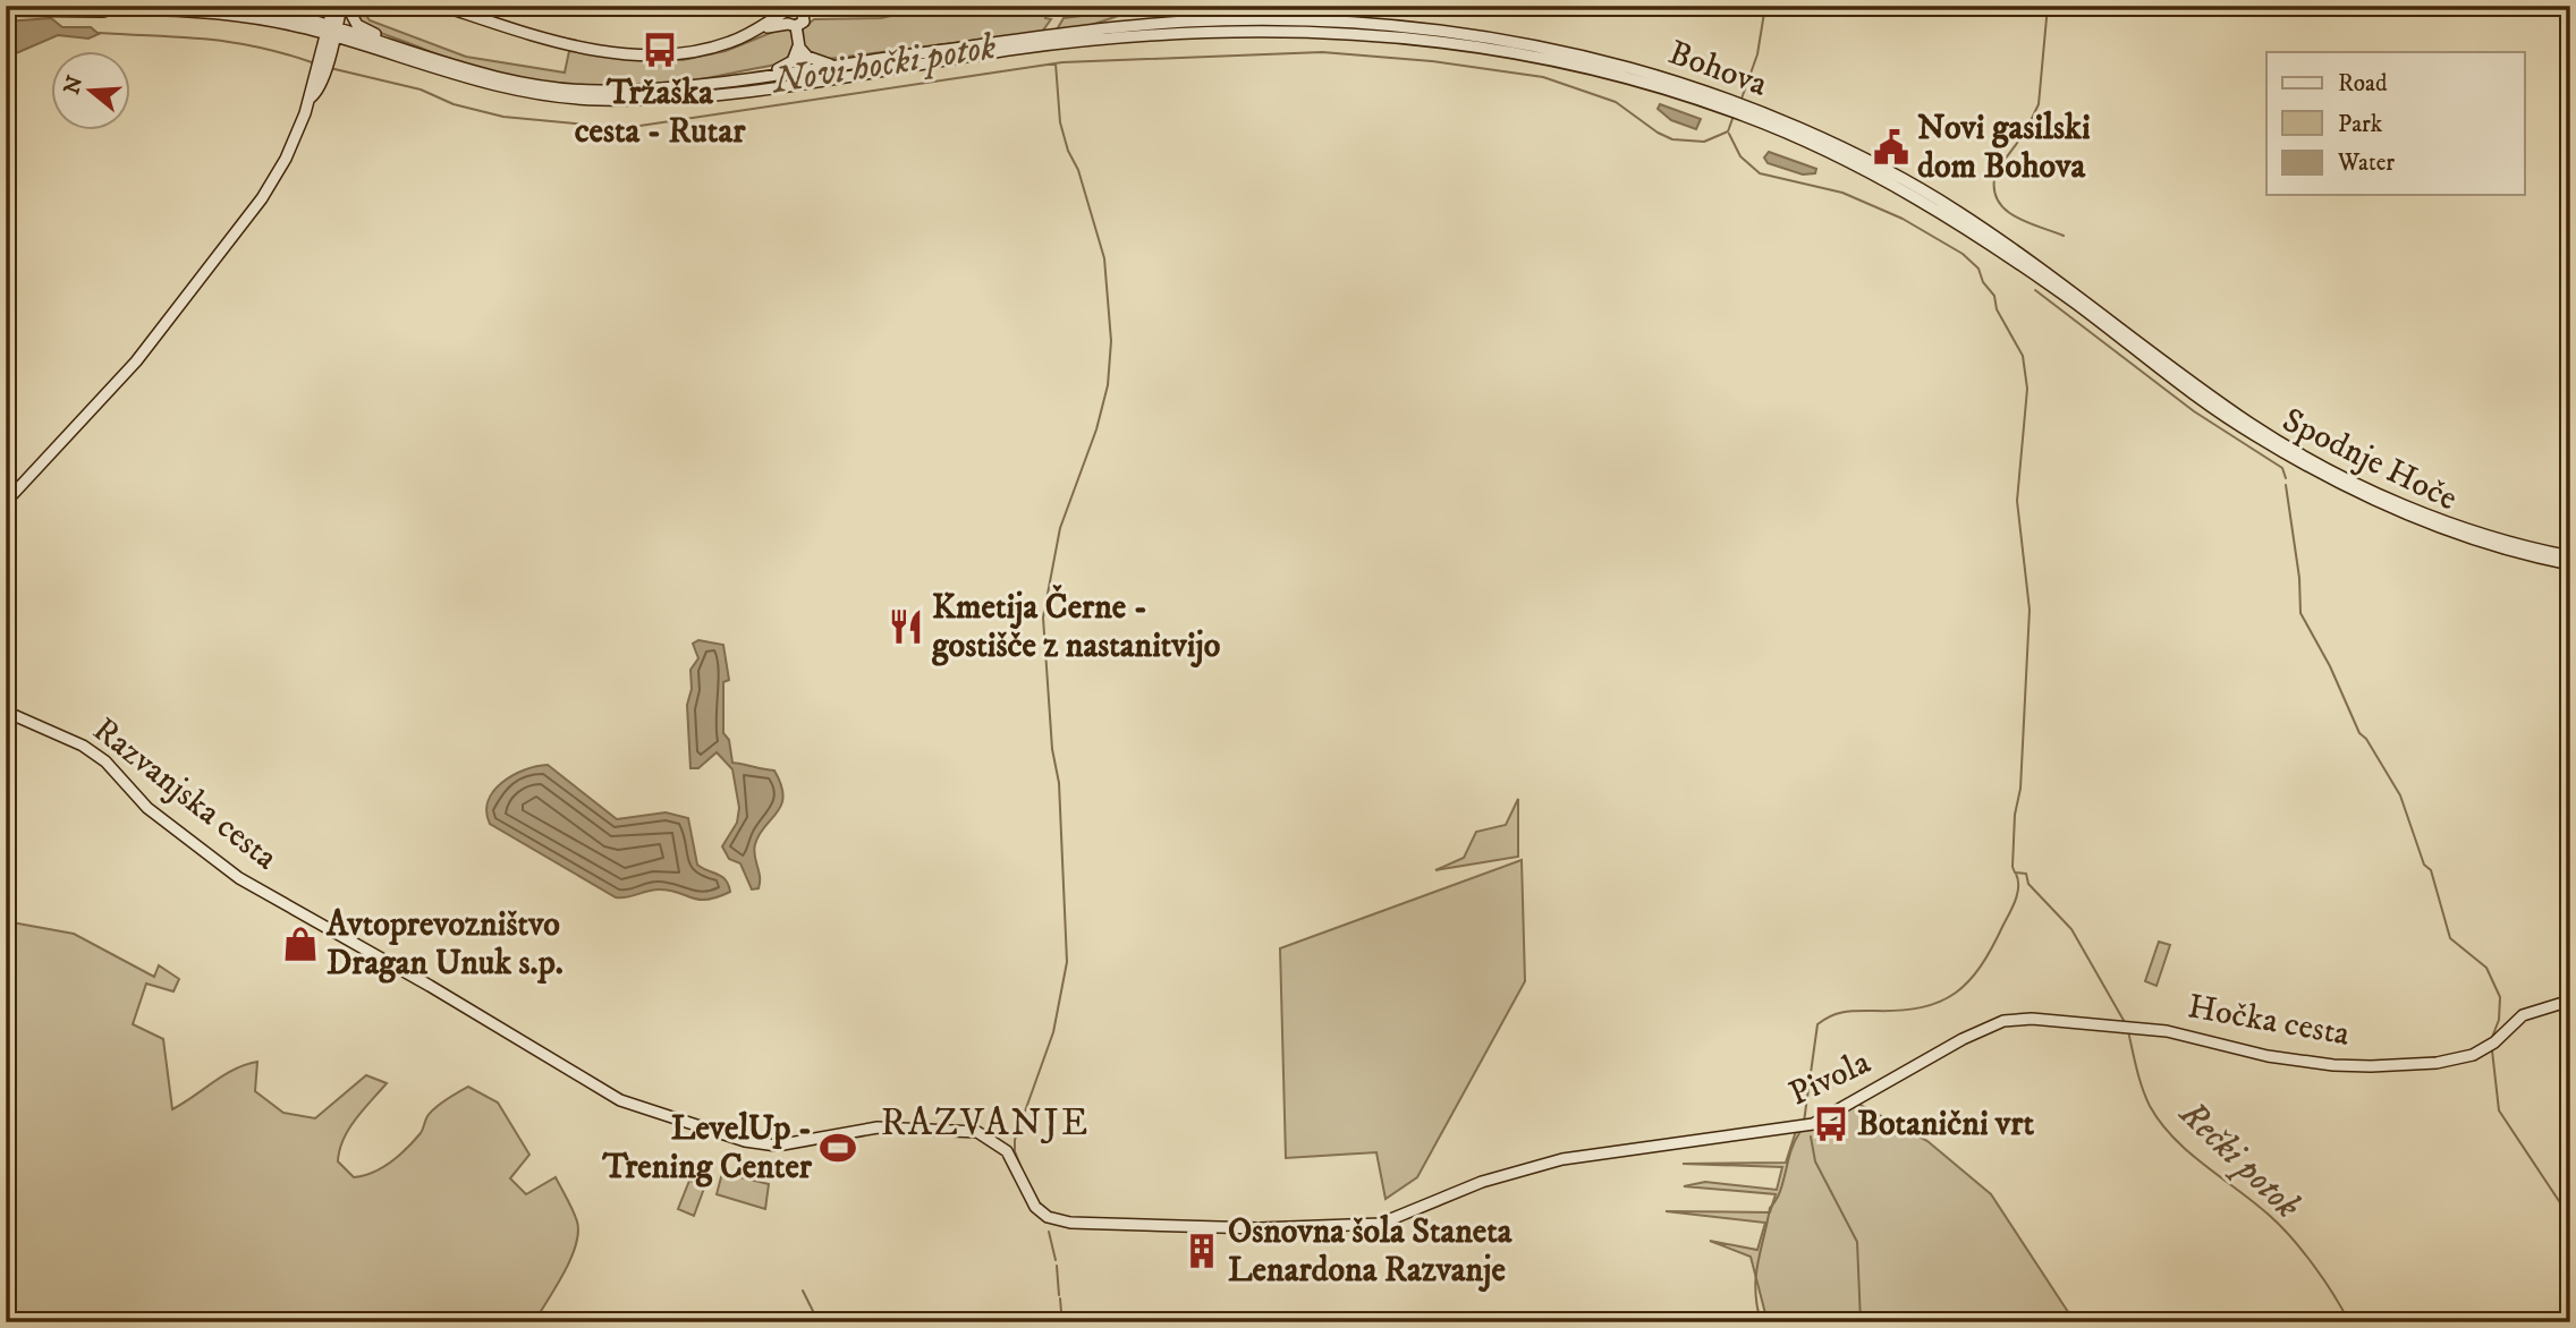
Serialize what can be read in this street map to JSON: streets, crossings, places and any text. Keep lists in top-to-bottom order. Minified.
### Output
{"streets":{"main road":["Bohova","Spodnje Hoče","Razvanjska cesta","Hočka cesta","Pivola"]},"crossings":[["Bohova","Spodnje Hoče"],["Razvanjska cesta","Pivola"],["Hočka cesta","Pivola"]],"districts":["RAZVANJE"],"water":["Novi hočki potok","Rečki potok"],"places":{"bus stop":["Tržaška cesta - Rutar","Botanični vrt"],"public building":["Novi gasilski dom Bohova"],"restaurant":["Kmetija Černe - gostišče z nastanitvijo"],"shop":["Avtoprevozništvo Dragan Unuk s.p."],"sports":["LevelUp - Trening Center"],"building":["Osnovna šola Staneta Lenardona Razvanje"]},"legend":["Road","Park","Water"],"north":"left"}
